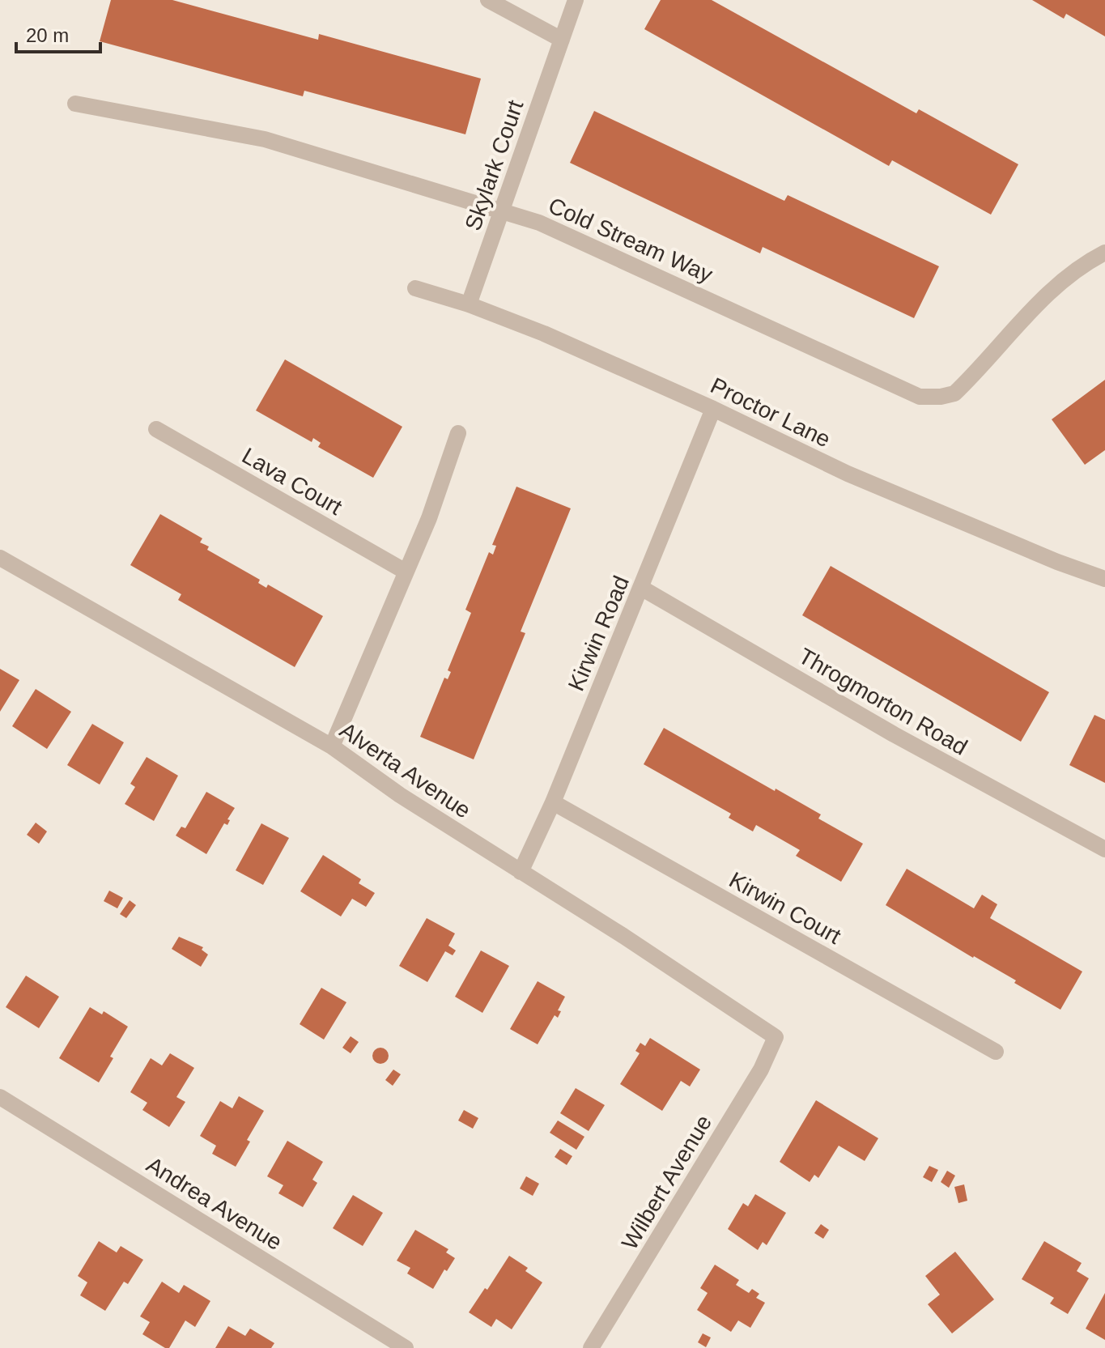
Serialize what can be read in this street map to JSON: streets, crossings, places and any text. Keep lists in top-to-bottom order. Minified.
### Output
{"streets":{"street":["Skylark Court","Cold Stream Way","Proctor Lane","Lava Court","Kirwin Road","Throgmorton Road","Alverta Avenue","Kirwin Court","Wilbert Avenue","Andrea Avenue"]},"crossings":[["Skylark Court","Cold Stream Way"],["Skylark Court","Proctor Lane"],["Proctor Lane","Kirwin Road"],["Kirwin Road","Throgmorton Road"],["Kirwin Road","Alverta Avenue"],["Kirwin Road","Kirwin Court"],["Alverta Avenue","Wilbert Avenue"]],"scale_bar":"20 m"}
